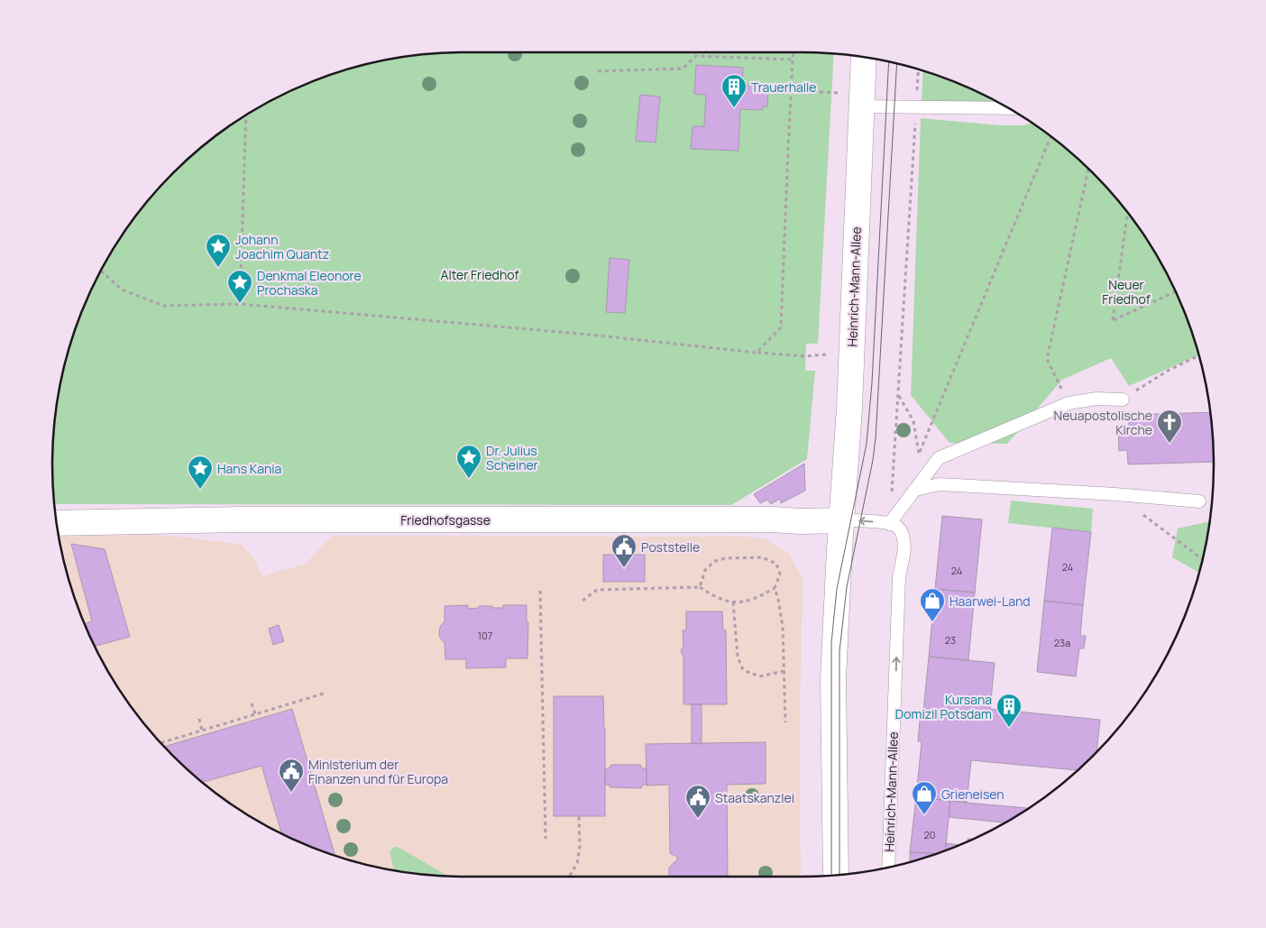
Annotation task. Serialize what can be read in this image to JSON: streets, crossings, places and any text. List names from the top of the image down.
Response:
{
  "streets": {
    "main road": ["Heinrich-Mann-Allee", "Friedhofsgasse"]
  },
  "crossings": [
    ["Heinrich-Mann-Allee", "Friedhofsgasse"]
  ],
  "parks": ["Alter Friedhof", "Neuer Friedhof"],
  "places": {
    "building": ["Trauerhalle", "Kursana Domizil Potsdam"],
    "place": [
      "Johann Joachim Quantz",
      "Denkmal Eleonore Prochaska",
      "Dr. Julius Scheiner",
      "Hans Kania"
    ],
    "church": ["Neuapostolische Kirche"],
    "public building": ["Poststelle", "Ministerium der Finanzen und für Europa", "Staatskanzlei"],
    "shop": ["Haarwei-Land", "Grieneisen"]
  },
  "house_numbers": [
    "24",
    "24",
    "107",
    "23",
    "23a",
    "20"
  ]
}
